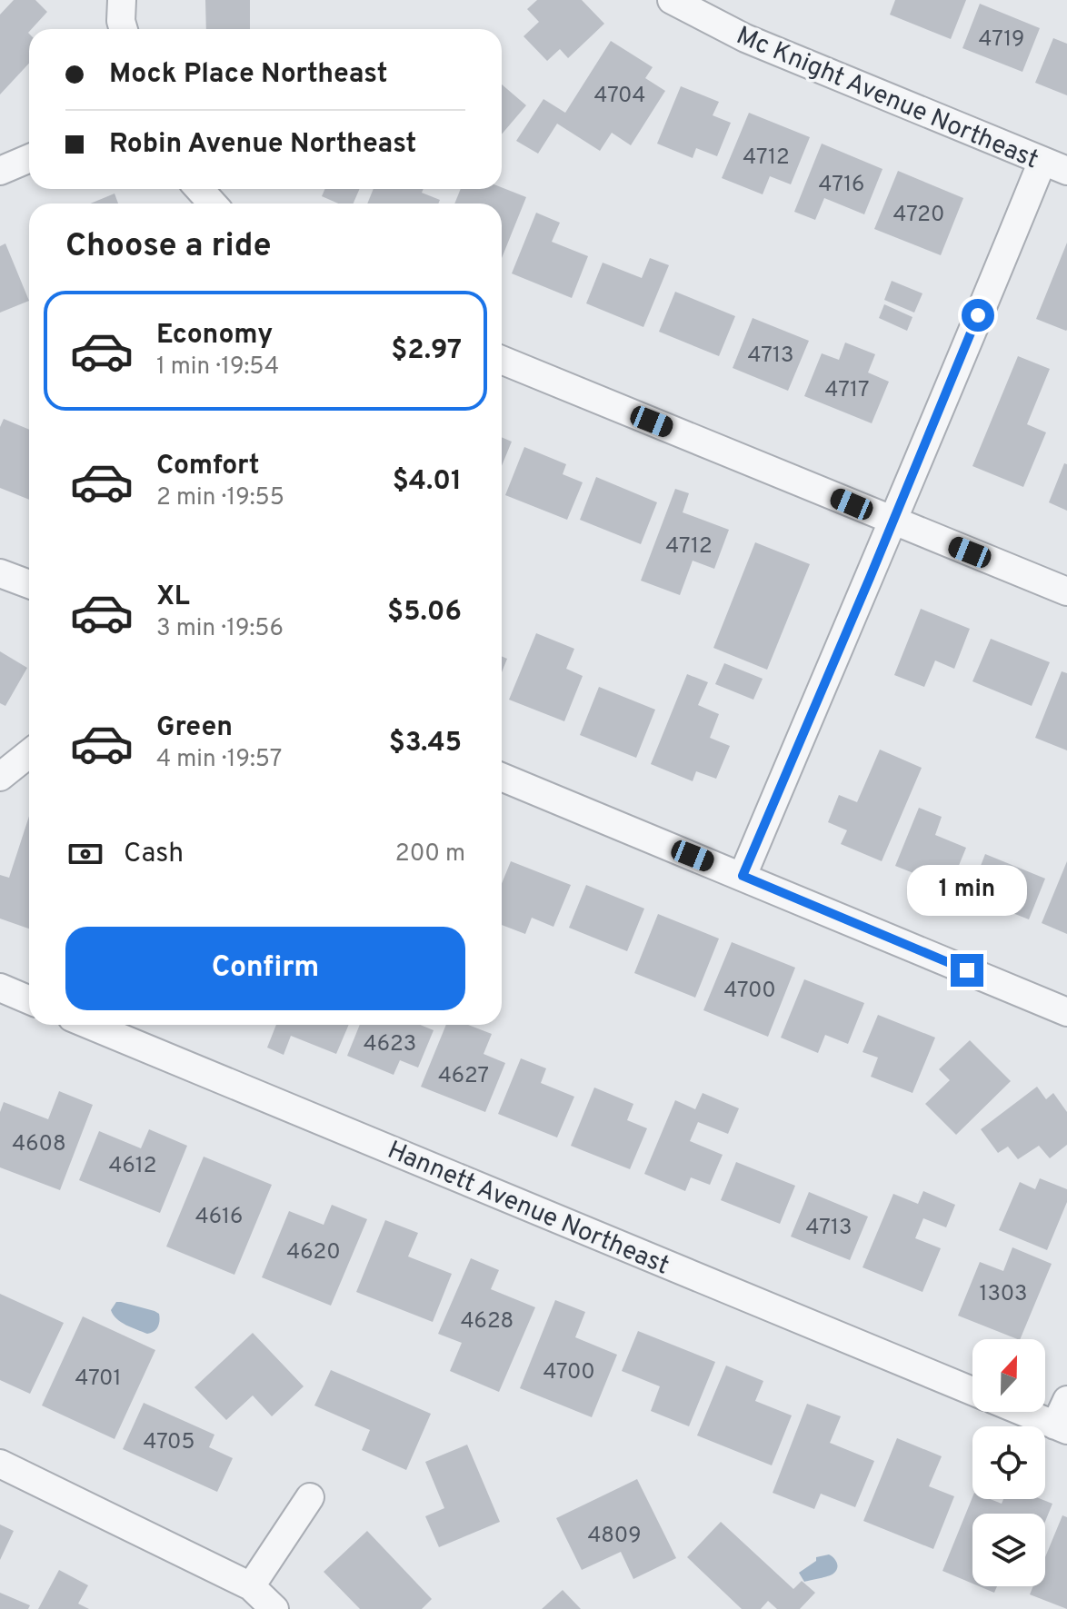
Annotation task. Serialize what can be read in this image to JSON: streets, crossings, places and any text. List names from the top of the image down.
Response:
{
  "streets": {
    "street": ["Mc Knight Avenue Northeast", "Hannett Avenue Northeast"]
  },
  "house_numbers": [
    "4719",
    "4704",
    "4712",
    "4716",
    "4720",
    "4713",
    "4717",
    "4712",
    "4700",
    "4623",
    "4627",
    "4608",
    "4612",
    "4616",
    "4713",
    "4620",
    "1303",
    "4628",
    "4700",
    "4701",
    "4705",
    "4809"
  ],
  "north": "top",
  "page": {
    "banner": ["Mock Place Northeast", "Robin Avenue Northeast"],
    "heading": "Choose a ride",
    "list": [
      {
        "name": "Economy",
        "note": "1 min · 19:54",
        "value": "$2.97"
      },
      {
        "name": "Comfort",
        "note": "2 min · 19:55",
        "value": "$4.01"
      },
      {
        "name": "XL",
        "note": "3 min · 19:56",
        "value": "$5.06"
      },
      {
        "name": "Green",
        "note": "4 min · 19:57",
        "value": "$3.45"
      }
    ],
    "pay": ["Cash", "200 m"],
    "bubble": "1 min",
    "buttons": "Confirm"
  }
}
